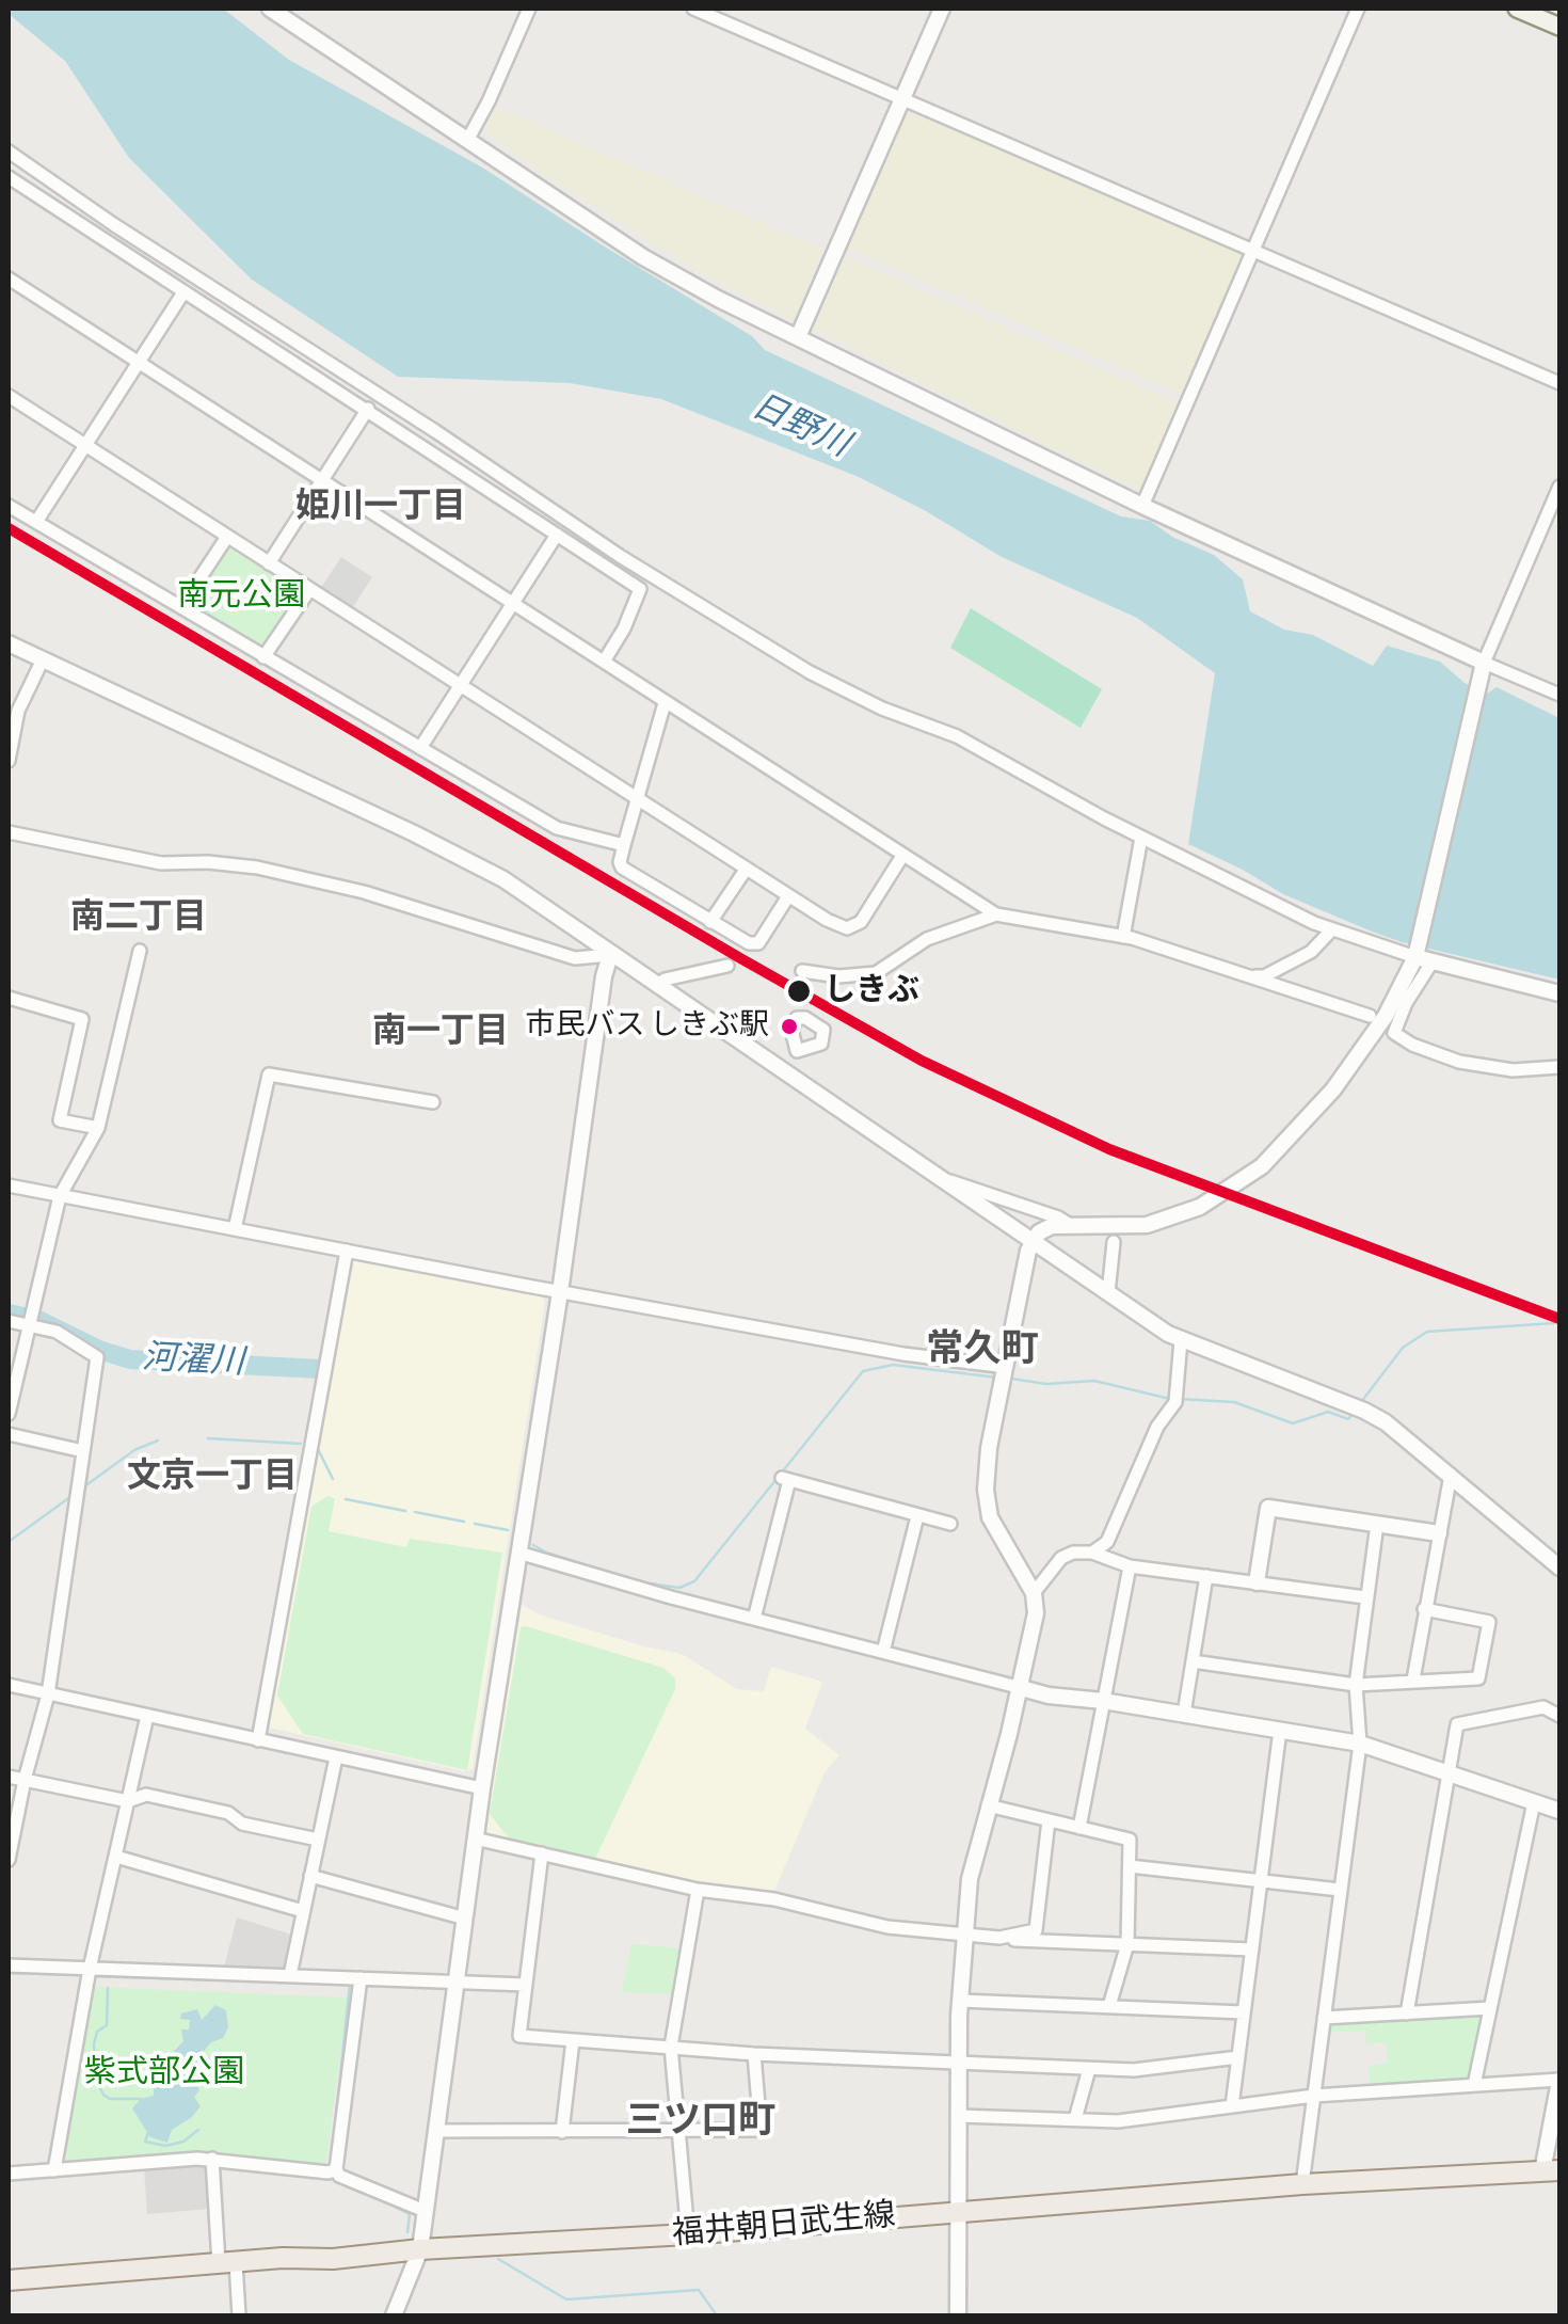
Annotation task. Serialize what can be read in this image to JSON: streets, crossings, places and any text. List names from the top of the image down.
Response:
{
  "streets": {
    "main road": ["福井朝日武生線"]
  },
  "districts": [
    "姫川一丁目",
    "南二丁目",
    "南一丁目",
    "常久町",
    "文京一丁目",
    "三ツ口町"
  ],
  "water": ["日野川", "河濯川"],
  "parks": ["南元公園", "紫式部公園"],
  "places": ["しきぶ", "市民バス しきぶ駅"]
}
